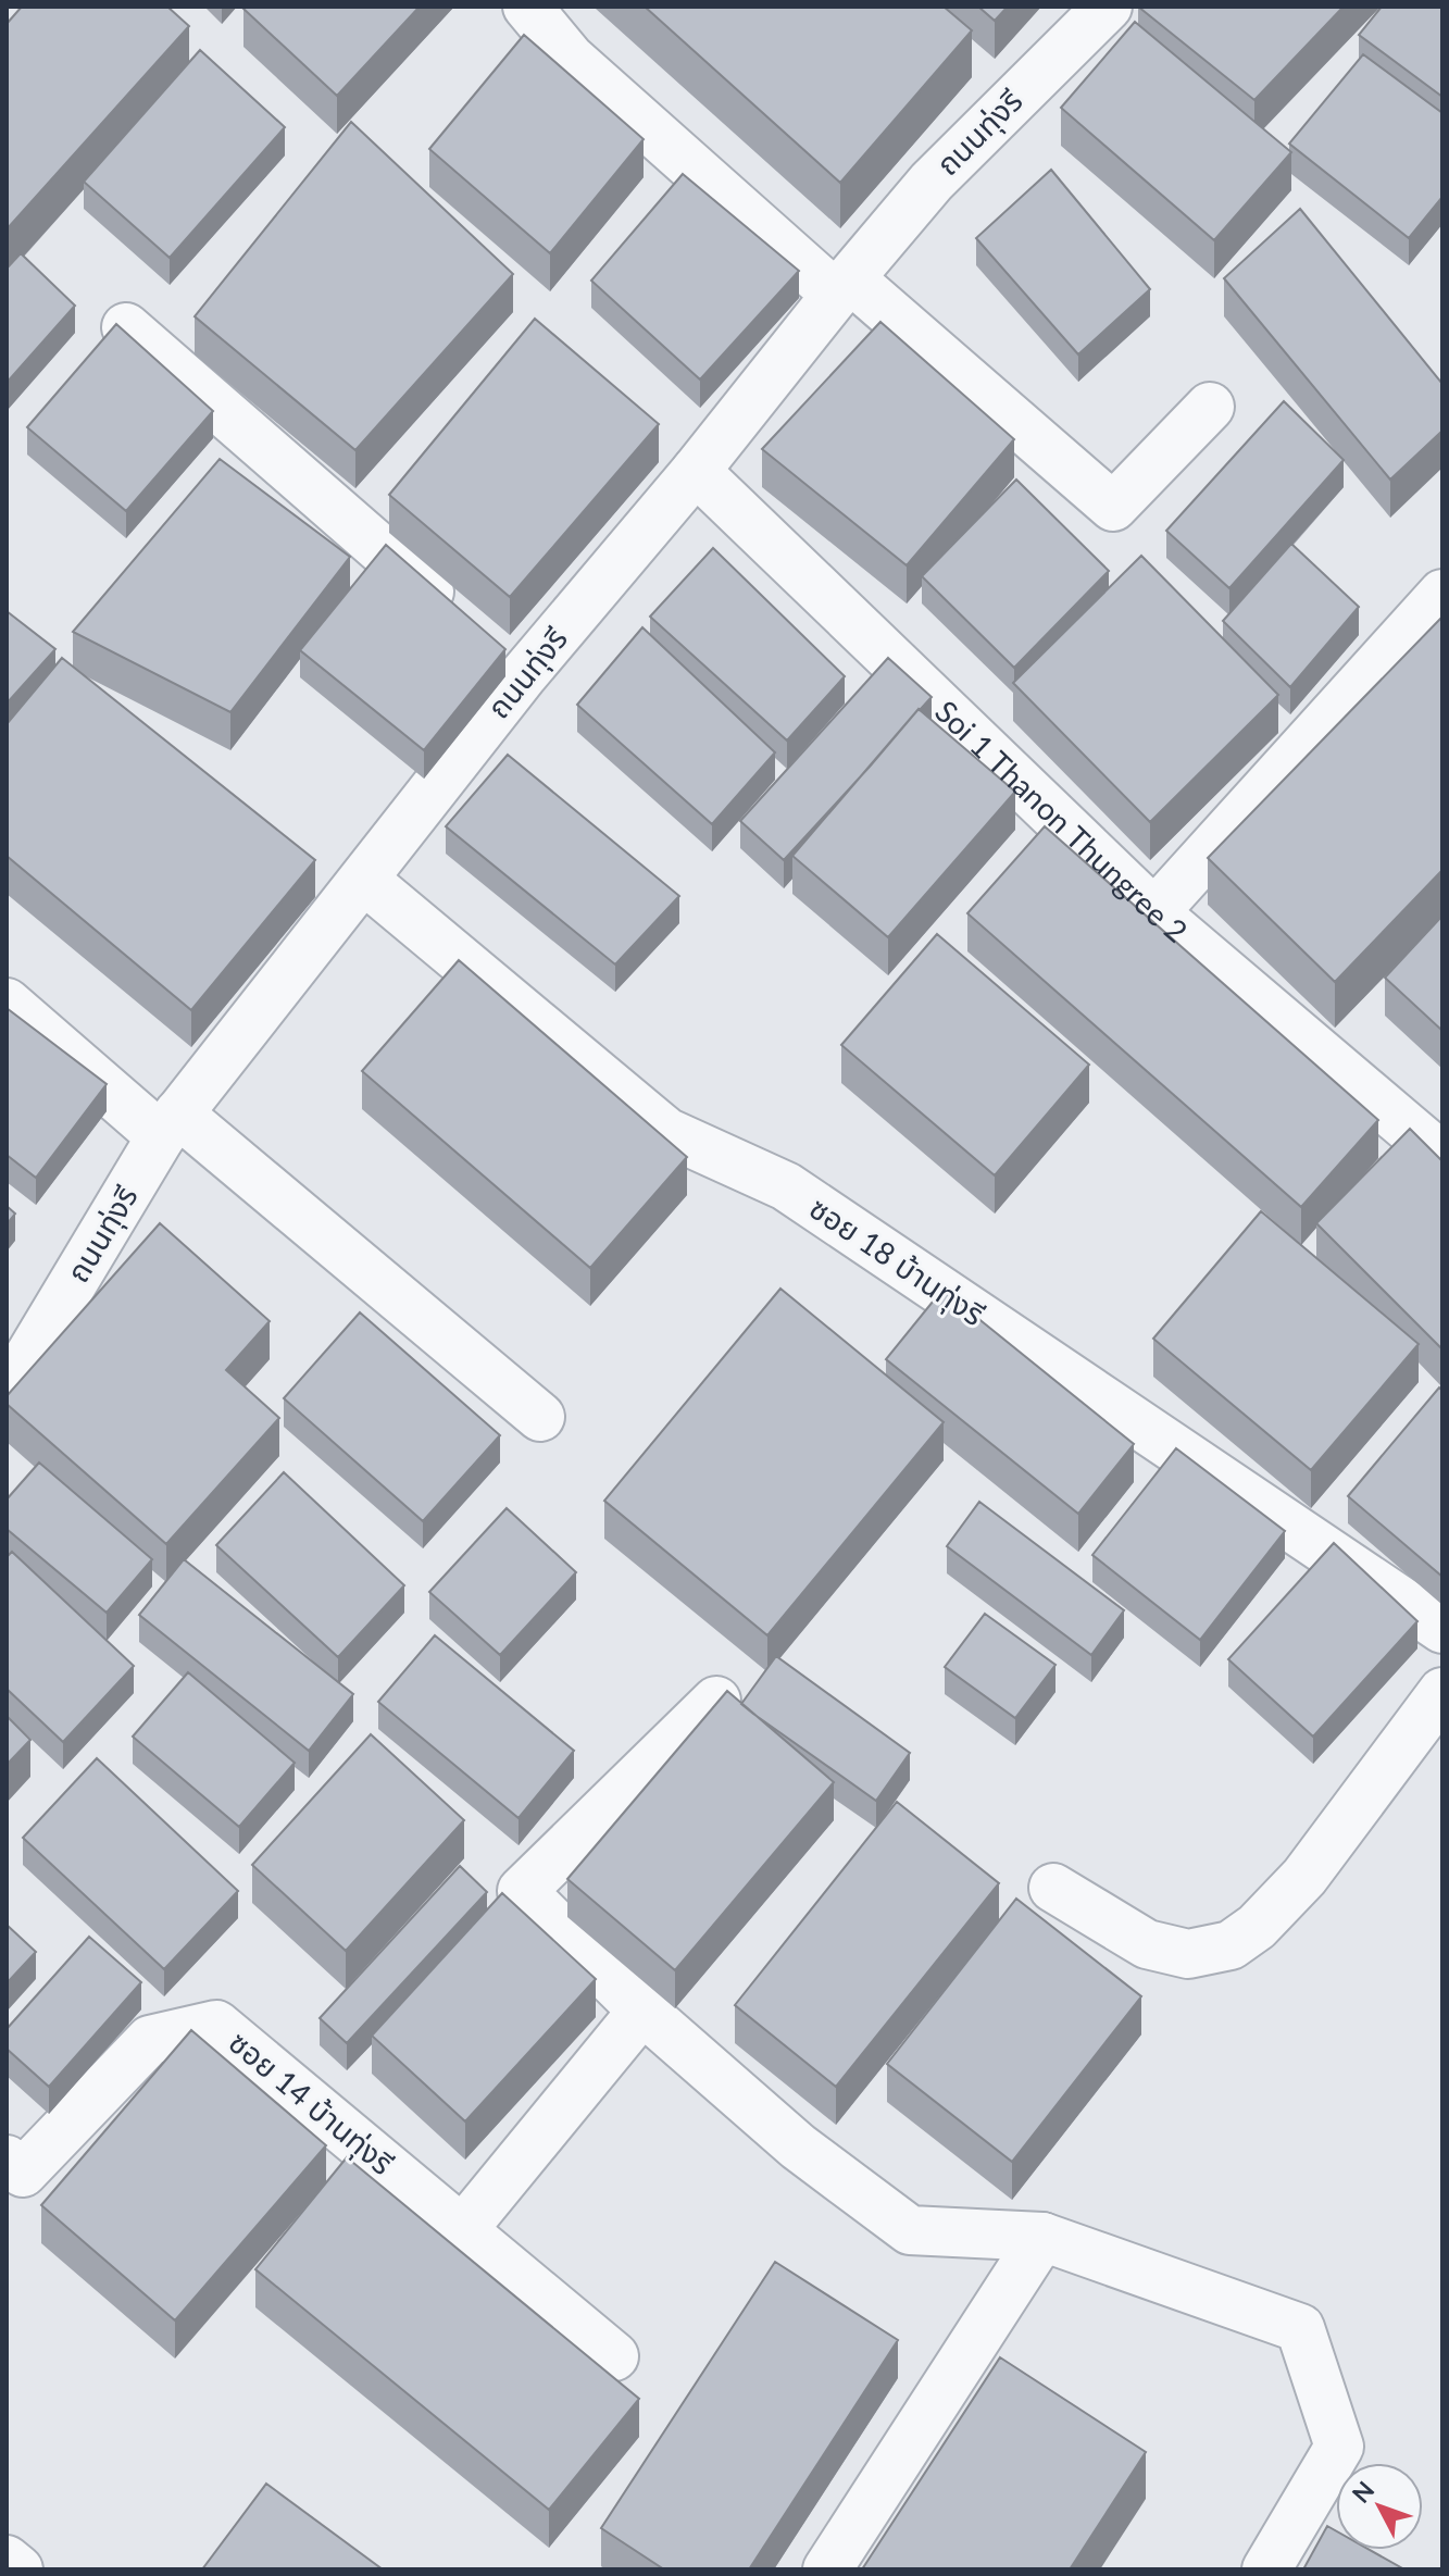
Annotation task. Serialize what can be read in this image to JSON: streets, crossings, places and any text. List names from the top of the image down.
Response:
{
  "streets": {
    "street": [
      "ถนนทุ่งรี",
      "Soi 1 Thanon Thungree 2",
      "ซอย 18 บ้านทุ่งรี",
      "ซอย 14 บ้านทุ่งรี"
    ]
  },
  "crossings": [
    ["ถนนทุ่งรี", "Soi 1 Thanon Thungree 2"],
    ["ถนนทุ่งรี", "ซอย 18 บ้านทุ่งรี"]
  ],
  "north": "top left"
}
